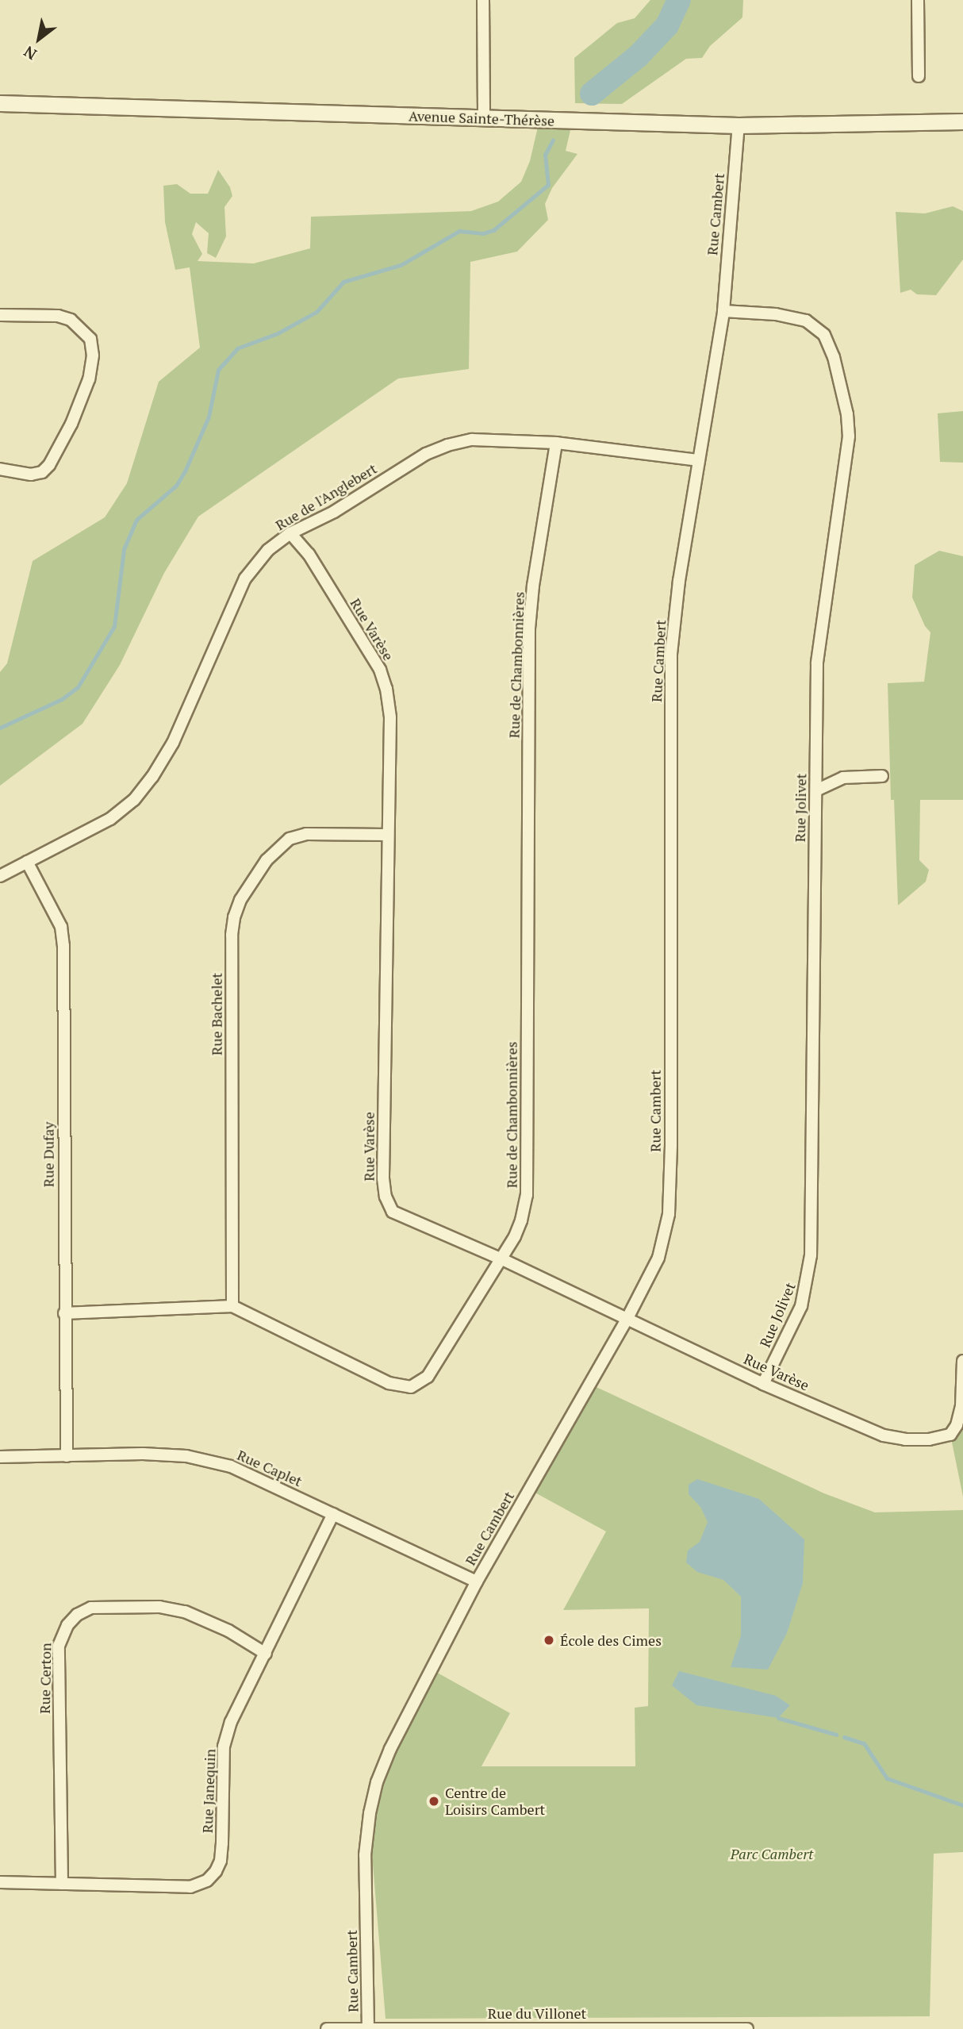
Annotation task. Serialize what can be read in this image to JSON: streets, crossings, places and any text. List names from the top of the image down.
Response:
{
  "streets": {
    "street": [
      "Avenue Sainte-Thérèse",
      "Rue Cambert",
      "Rue de l'Anglebert",
      "Rue Varèse",
      "Rue de Chambonnières",
      "Rue Jolivet",
      "Rue Bachelet",
      "Rue Dufay",
      "Rue Caplet",
      "Rue Certon",
      "Rue Janequin",
      "Rue du Villonet"
    ]
  },
  "crossings": [
    ["Avenue Sainte-Thérèse", "Rue Cambert"],
    ["Rue Cambert", "Rue de l'Anglebert"],
    ["Rue Cambert", "Rue Varèse"],
    ["Rue Cambert", "Rue Jolivet"],
    ["Rue Cambert", "Rue Caplet"],
    ["Rue Cambert", "Rue du Villonet"],
    ["Rue de l'Anglebert", "Rue Varèse"],
    ["Rue de l'Anglebert", "Rue de Chambonnières"],
    ["Rue de l'Anglebert", "Rue Dufay"],
    ["Rue Varèse", "Rue de Chambonnières"],
    ["Rue Varèse", "Rue Jolivet"],
    ["Rue Varèse", "Rue Bachelet"],
    ["Rue de Chambonnières", "Rue Bachelet"],
    ["Rue de Chambonnières", "Rue Dufay"],
    ["Rue Dufay", "Rue Caplet"],
    ["Rue Caplet", "Rue Janequin"],
    ["Rue Certon", "Rue Janequin"]
  ],
  "parks": ["Parc Cambert"],
  "places": ["École des Cimes", "Centre de Loisirs Cambert"],
  "north": "bottom left"
}
